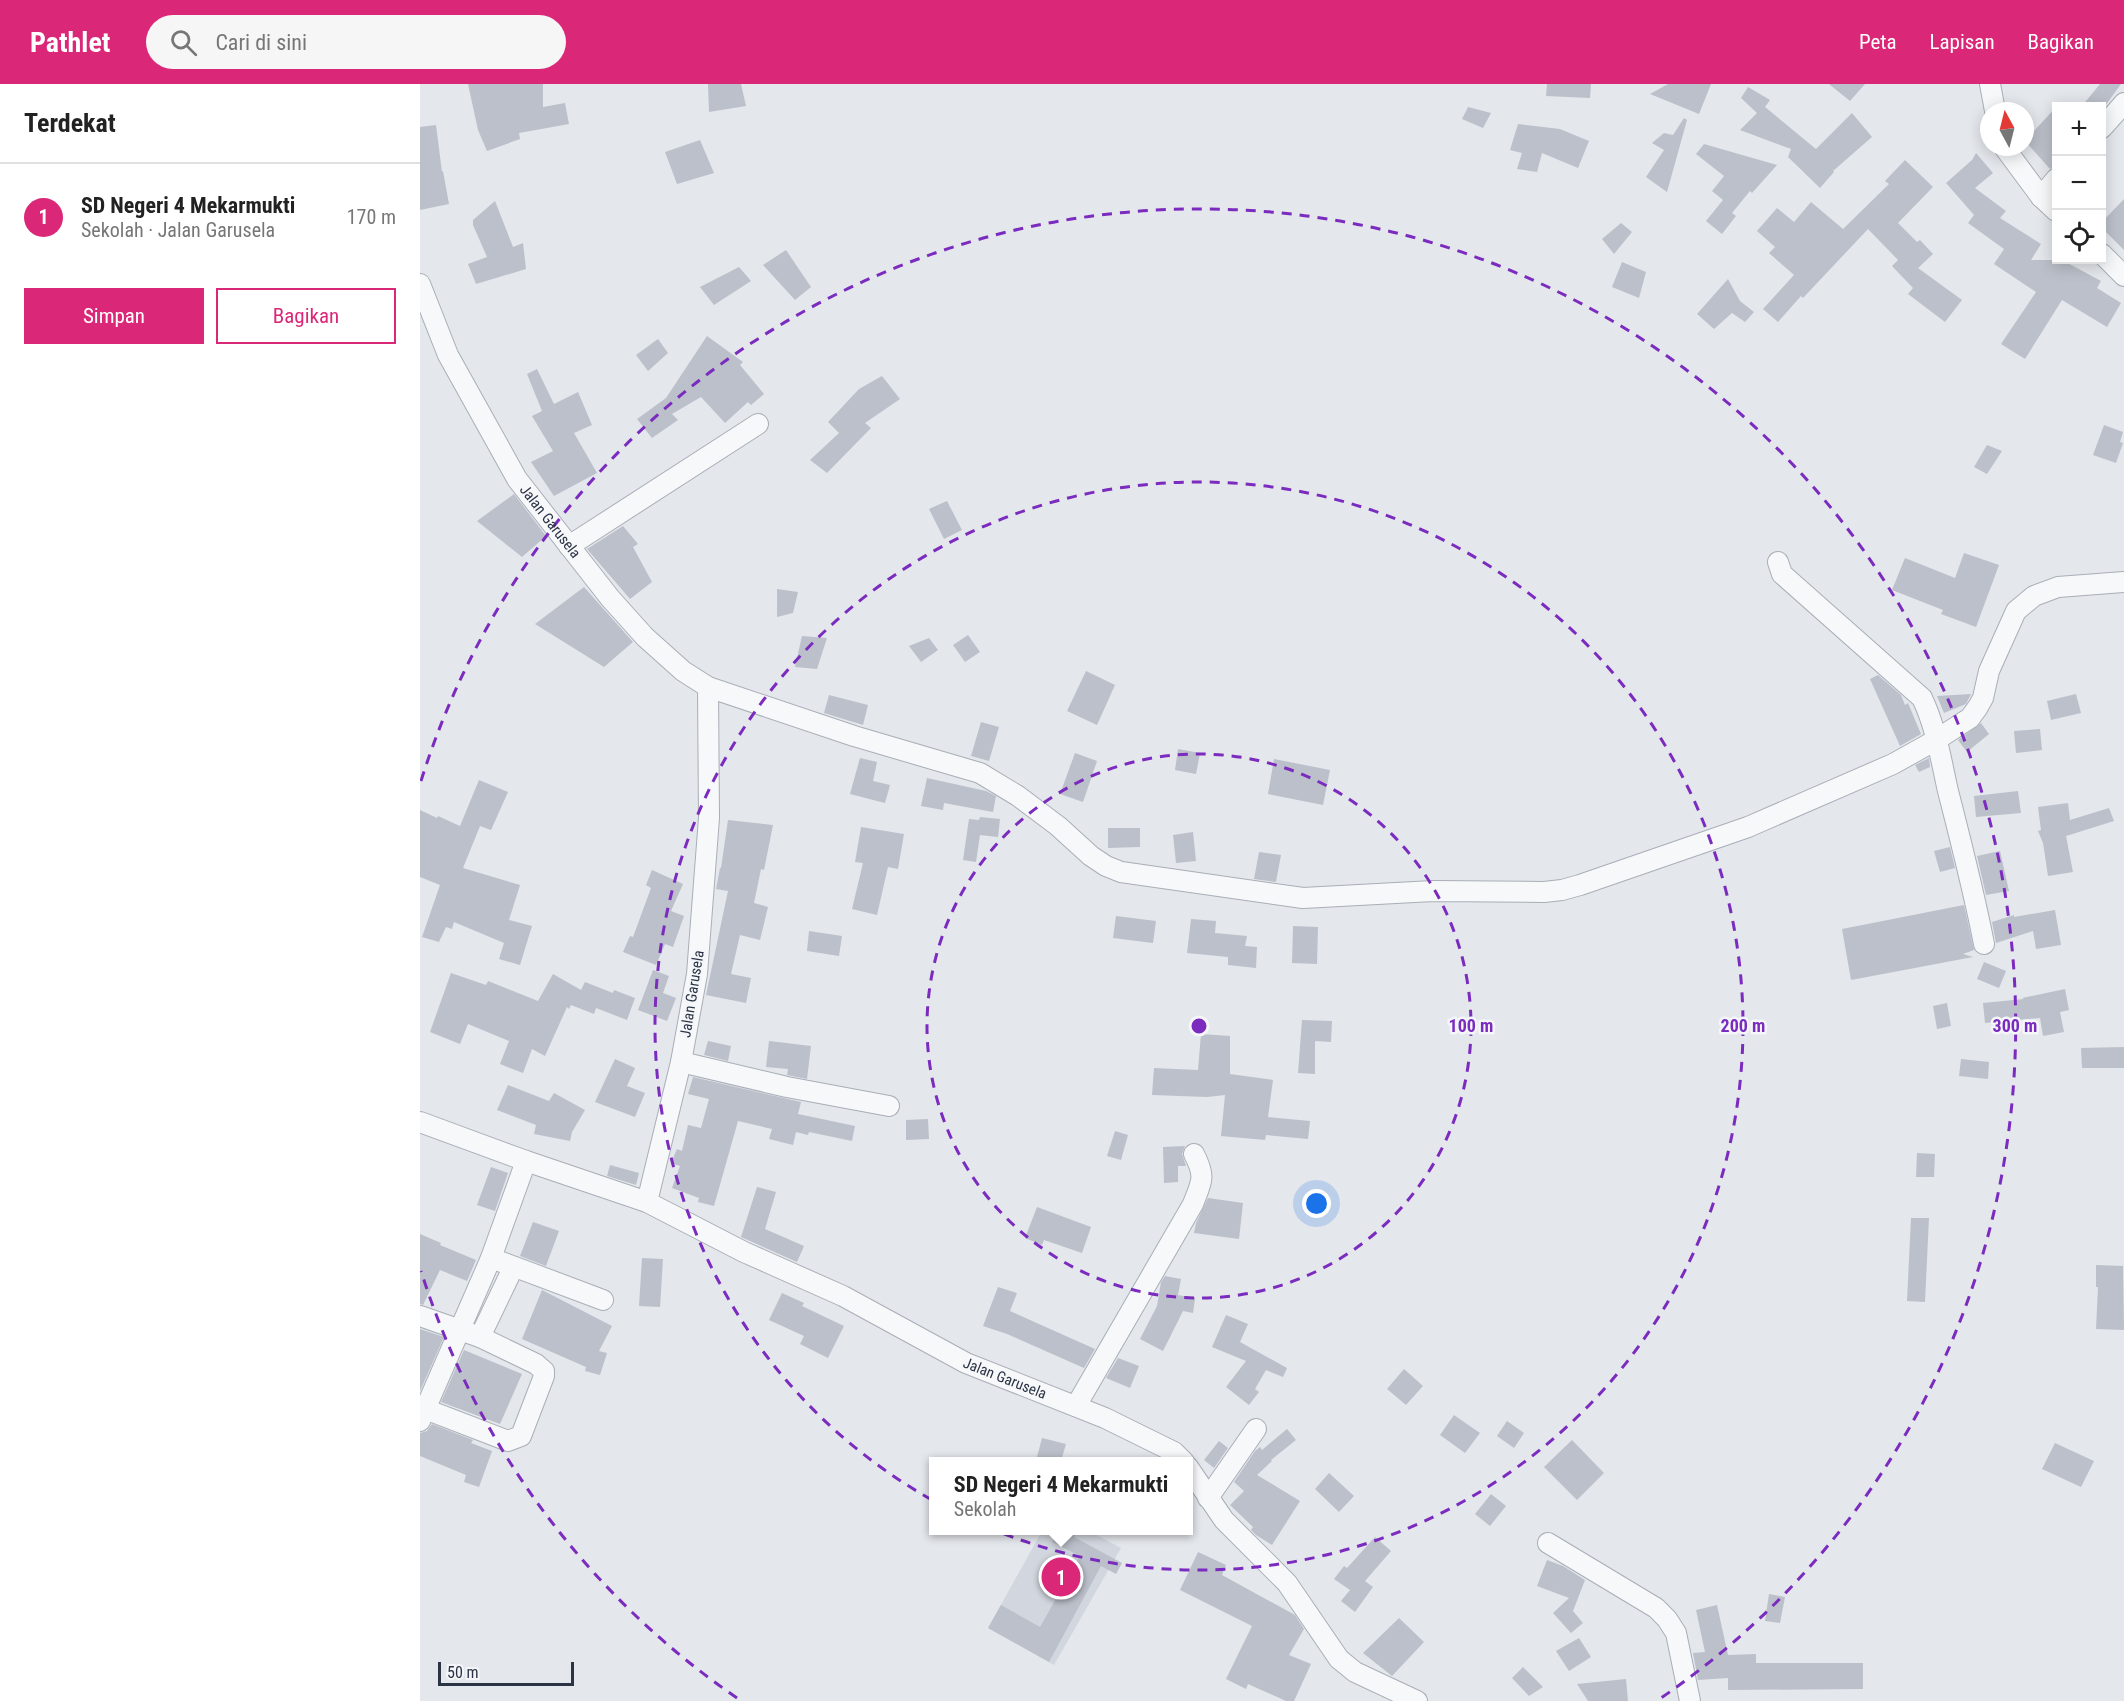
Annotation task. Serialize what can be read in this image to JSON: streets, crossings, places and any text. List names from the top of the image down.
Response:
{
  "streets": {
    "street": ["Jalan Garusela"]
  },
  "scale_bar": "50 m",
  "north": "top",
  "page": {
    "header": "Pathlet",
    "search": "Cari di sini",
    "nav": ["Peta", "Lapisan", "Bagikan"],
    "heading": "Terdekat",
    "map_buttons": ["+", "−"],
    "list": [
      {
        "mark": "1",
        "name": "SD Negeri 4 Mekarmukti",
        "note": "Sekolah · Jalan Garusela",
        "value": "170 m"
      }
    ],
    "buttons": ["Simpan", "Bagikan"],
    "popup": ["SD Negeri 4 Mekarmukti", "Sekolah"],
    "pins": "1",
    "scale": "50 m"
  },
  "rings": ["100 m", "200 m", "300 m"]
}
